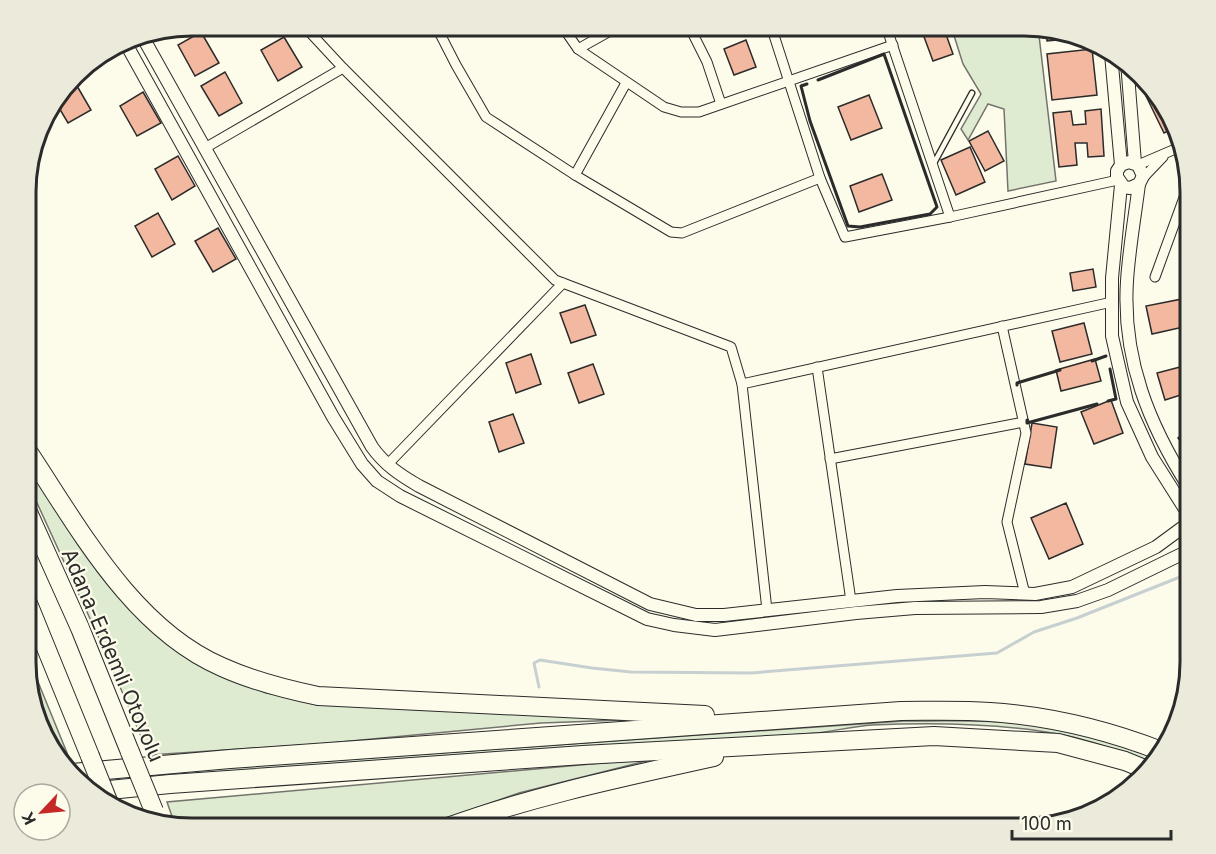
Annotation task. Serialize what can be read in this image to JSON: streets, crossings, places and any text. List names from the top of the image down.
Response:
{
  "streets": {
    "highway": ["Adana-Erdemli Otoyolu"]
  },
  "scale_bar": "100 m",
  "north": "bottom left"
}
